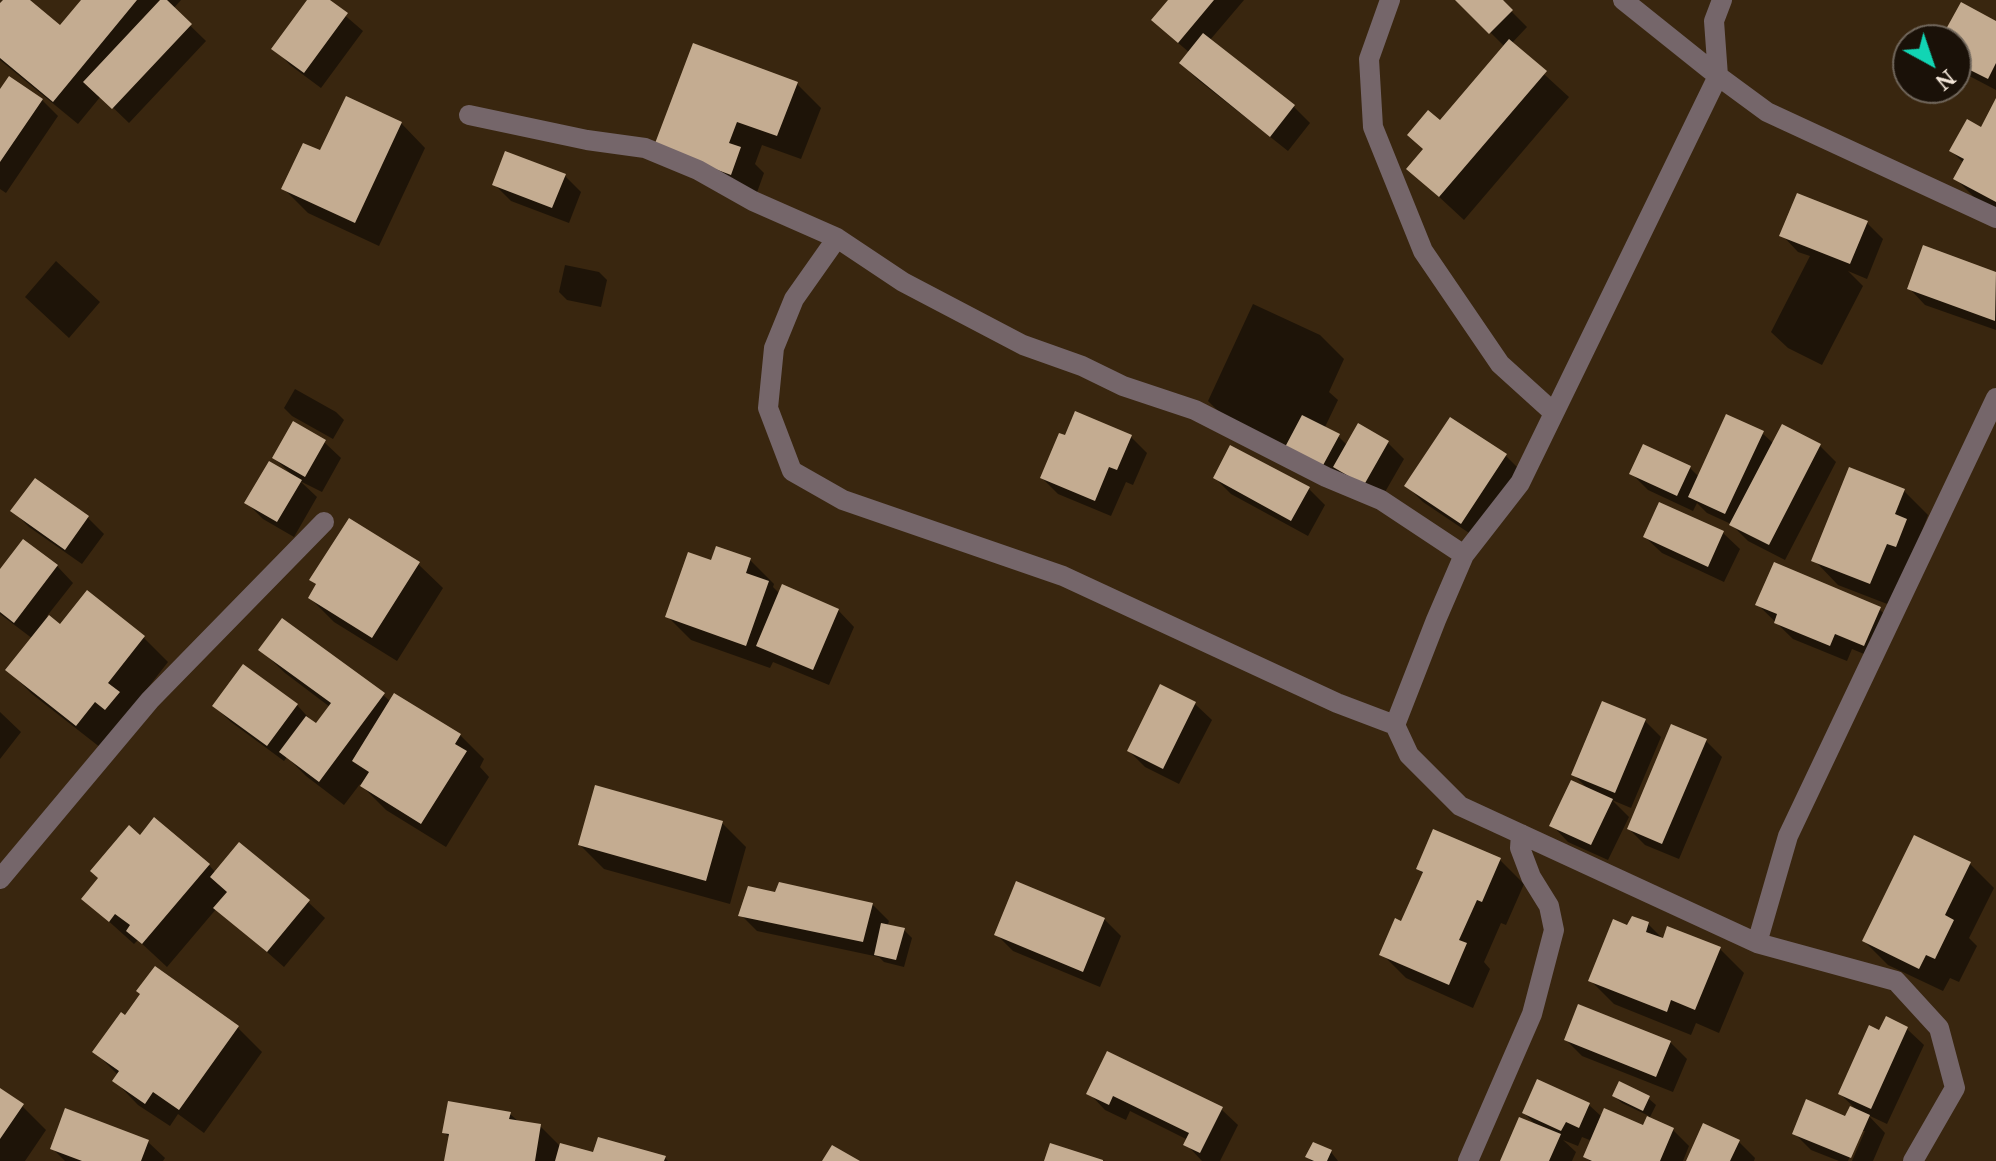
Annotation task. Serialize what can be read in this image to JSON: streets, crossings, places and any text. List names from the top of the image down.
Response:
{
  "north": "bottom right"
}
